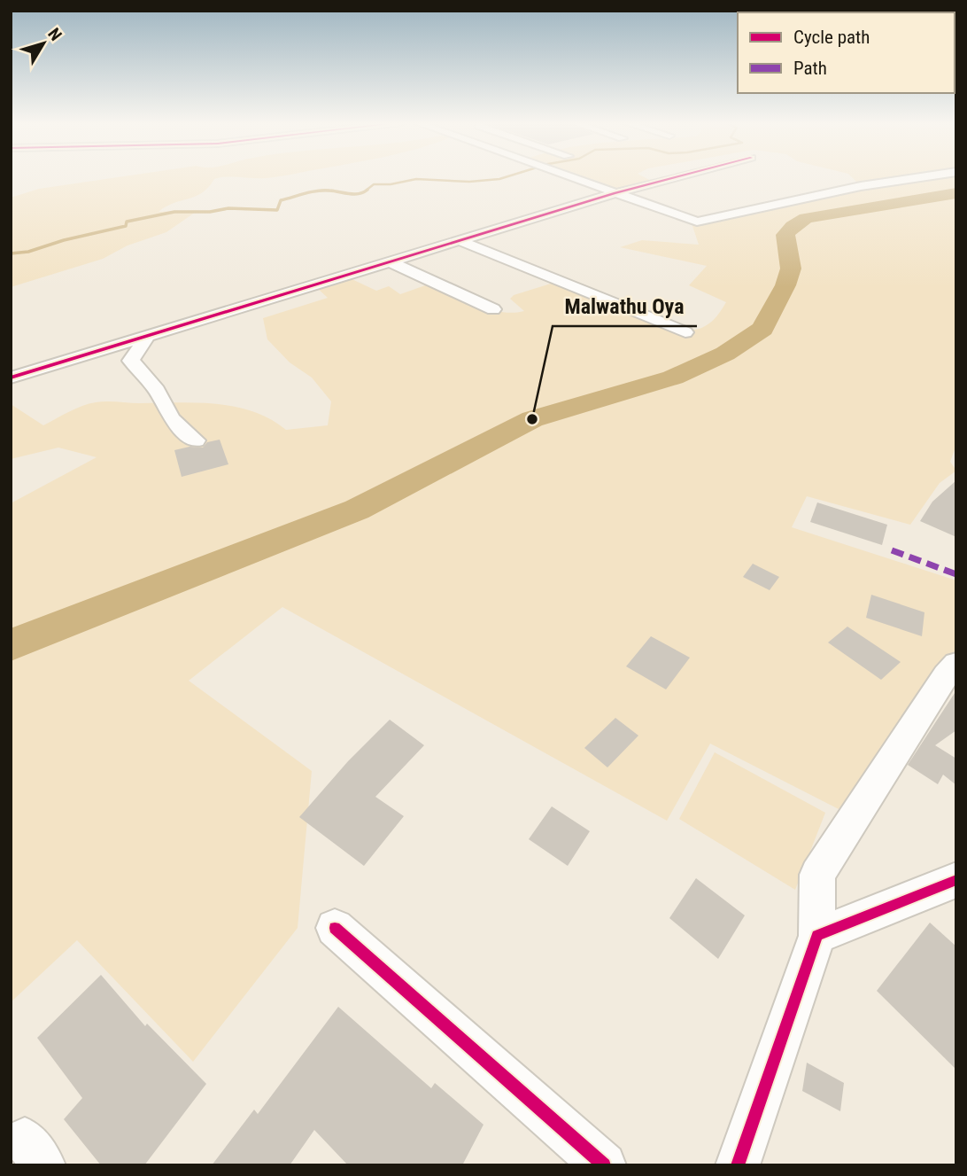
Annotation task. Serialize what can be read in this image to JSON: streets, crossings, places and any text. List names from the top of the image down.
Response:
{
  "places": ["Malwathu Oya"],
  "legend": ["Cycle path", "Path"],
  "north": "top right"
}
